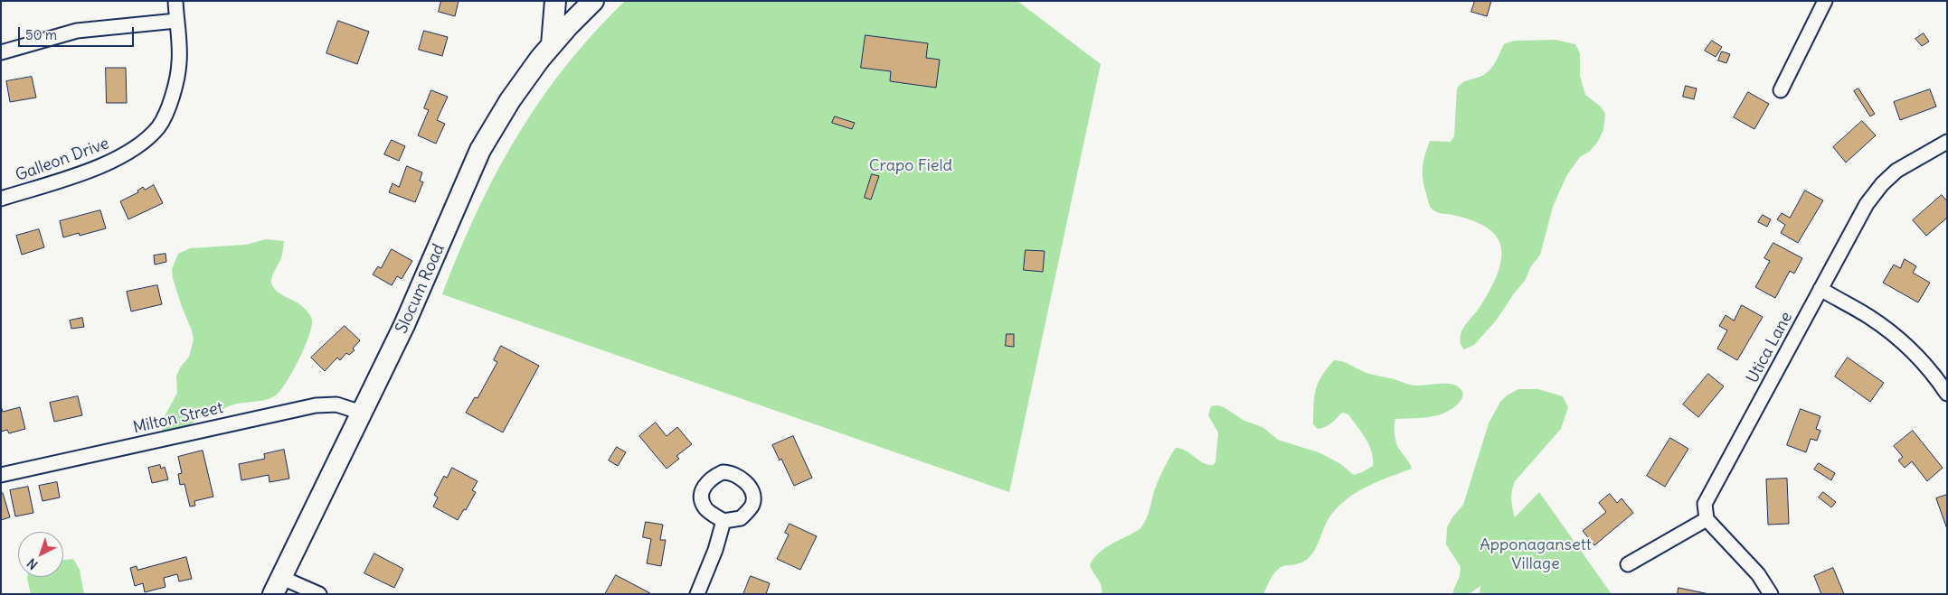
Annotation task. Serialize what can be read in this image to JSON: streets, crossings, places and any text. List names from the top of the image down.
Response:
{
  "streets": {
    "main road": ["Slocum Road"],
    "street": ["Galleon Drive", "Utica Lane", "Milton Street"]
  },
  "crossings": [
    ["Slocum Road", "Milton Street"]
  ],
  "parks": ["Crapo Field", "Apponagansett Village"],
  "scale_bar": "50 m",
  "north": "bottom left"
}
